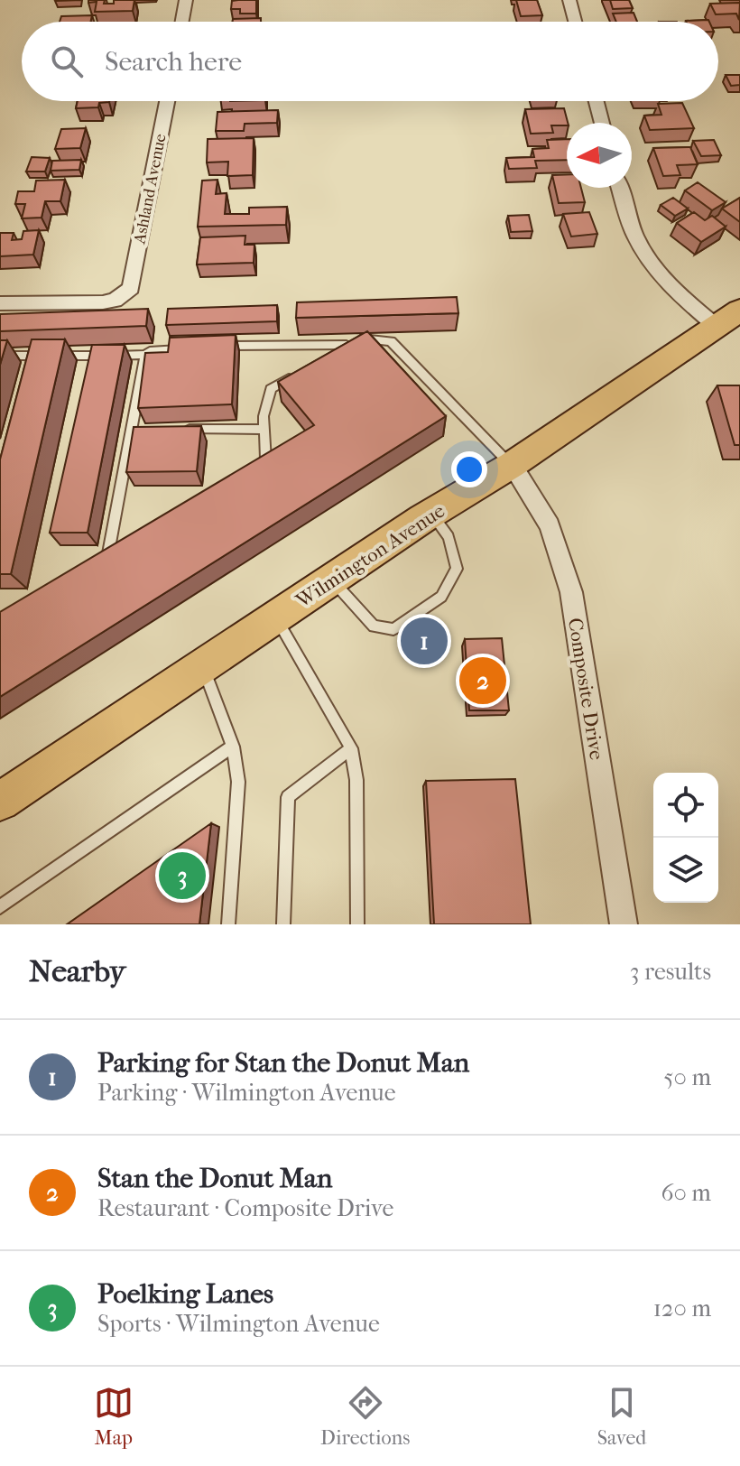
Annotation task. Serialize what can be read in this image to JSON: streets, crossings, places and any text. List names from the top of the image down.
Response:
{
  "streets": {
    "main road": ["Wilmington Avenue"],
    "street": ["Ashland Avenue", "Composite Drive"]
  },
  "crossings": [
    ["Wilmington Avenue", "Composite Drive"]
  ],
  "north": "left",
  "page": {
    "search": "Search here",
    "pins": ["1", "2", "3"],
    "heading": ["Nearby", "3 results"],
    "list": [
      {
        "mark": "1",
        "name": "Parking for Stan the Donut Man",
        "note": "Parking · Wilmington Avenue",
        "value": "50 m"
      },
      {
        "mark": "2",
        "name": "Stan the Donut Man",
        "note": "Restaurant · Composite Drive",
        "value": "60 m"
      },
      {
        "mark": "3",
        "name": "Poelking Lanes",
        "note": "Sports · Wilmington Avenue",
        "value": "120 m"
      }
    ],
    "nav": ["Map", "Directions", "Saved"]
  }
}
